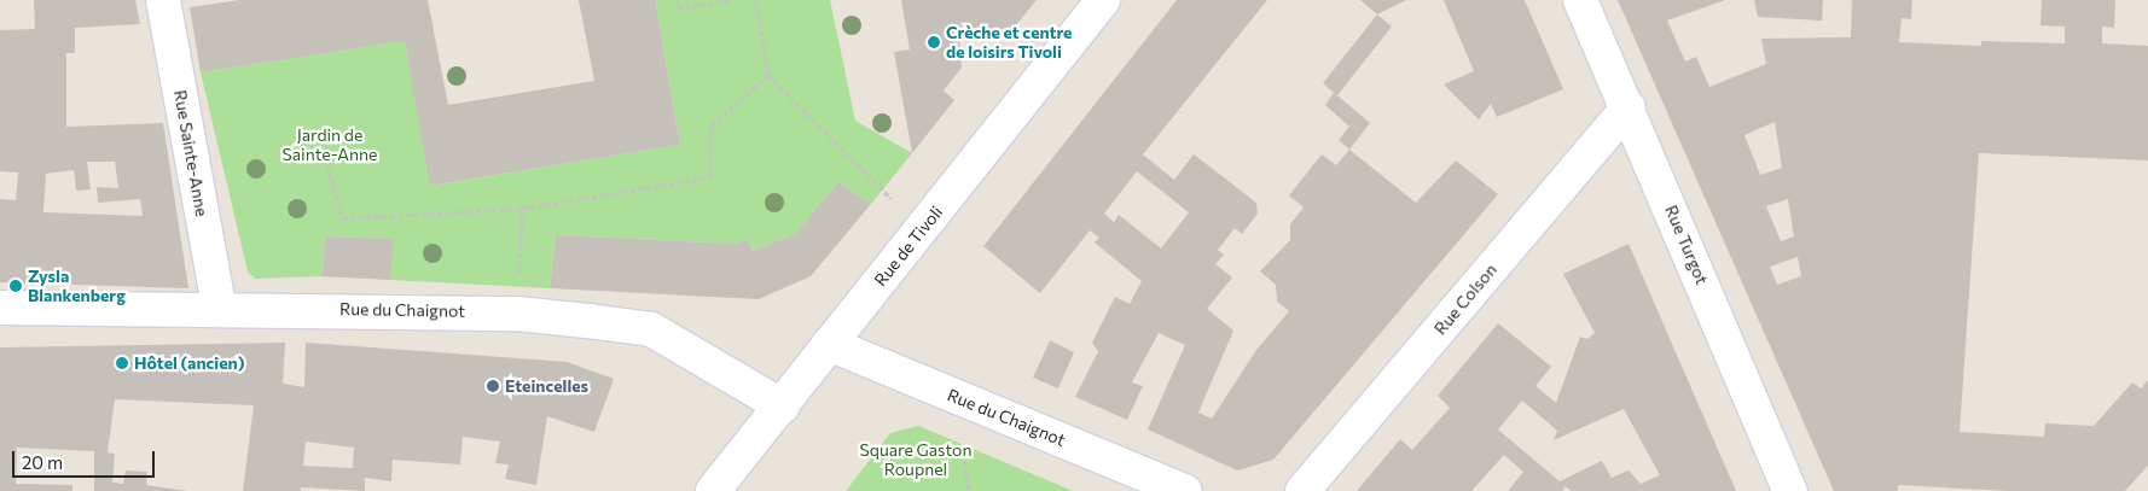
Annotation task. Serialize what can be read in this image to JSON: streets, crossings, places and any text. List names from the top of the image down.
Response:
{
  "streets": {
    "street": [
      "Rue Sainte-Anne",
      "Rue Turgot",
      "Rue de Tivoli",
      "Rue Colson",
      "Rue du Chaignot"
    ]
  },
  "crossings": [
    ["Rue Sainte-Anne", "Rue du Chaignot"],
    ["Rue Turgot", "Rue Colson"],
    ["Rue de Tivoli", "Rue du Chaignot"]
  ],
  "parks": ["Jardin de Sainte-Anne", "Square Gaston Roupnel"],
  "places": [
    "Crèche et centre de loisirs Tivoli",
    "Zysla Blankenberg",
    "Hôtel (ancien)",
    "Eteincelles"
  ],
  "scale_bar": "20 m"
}
